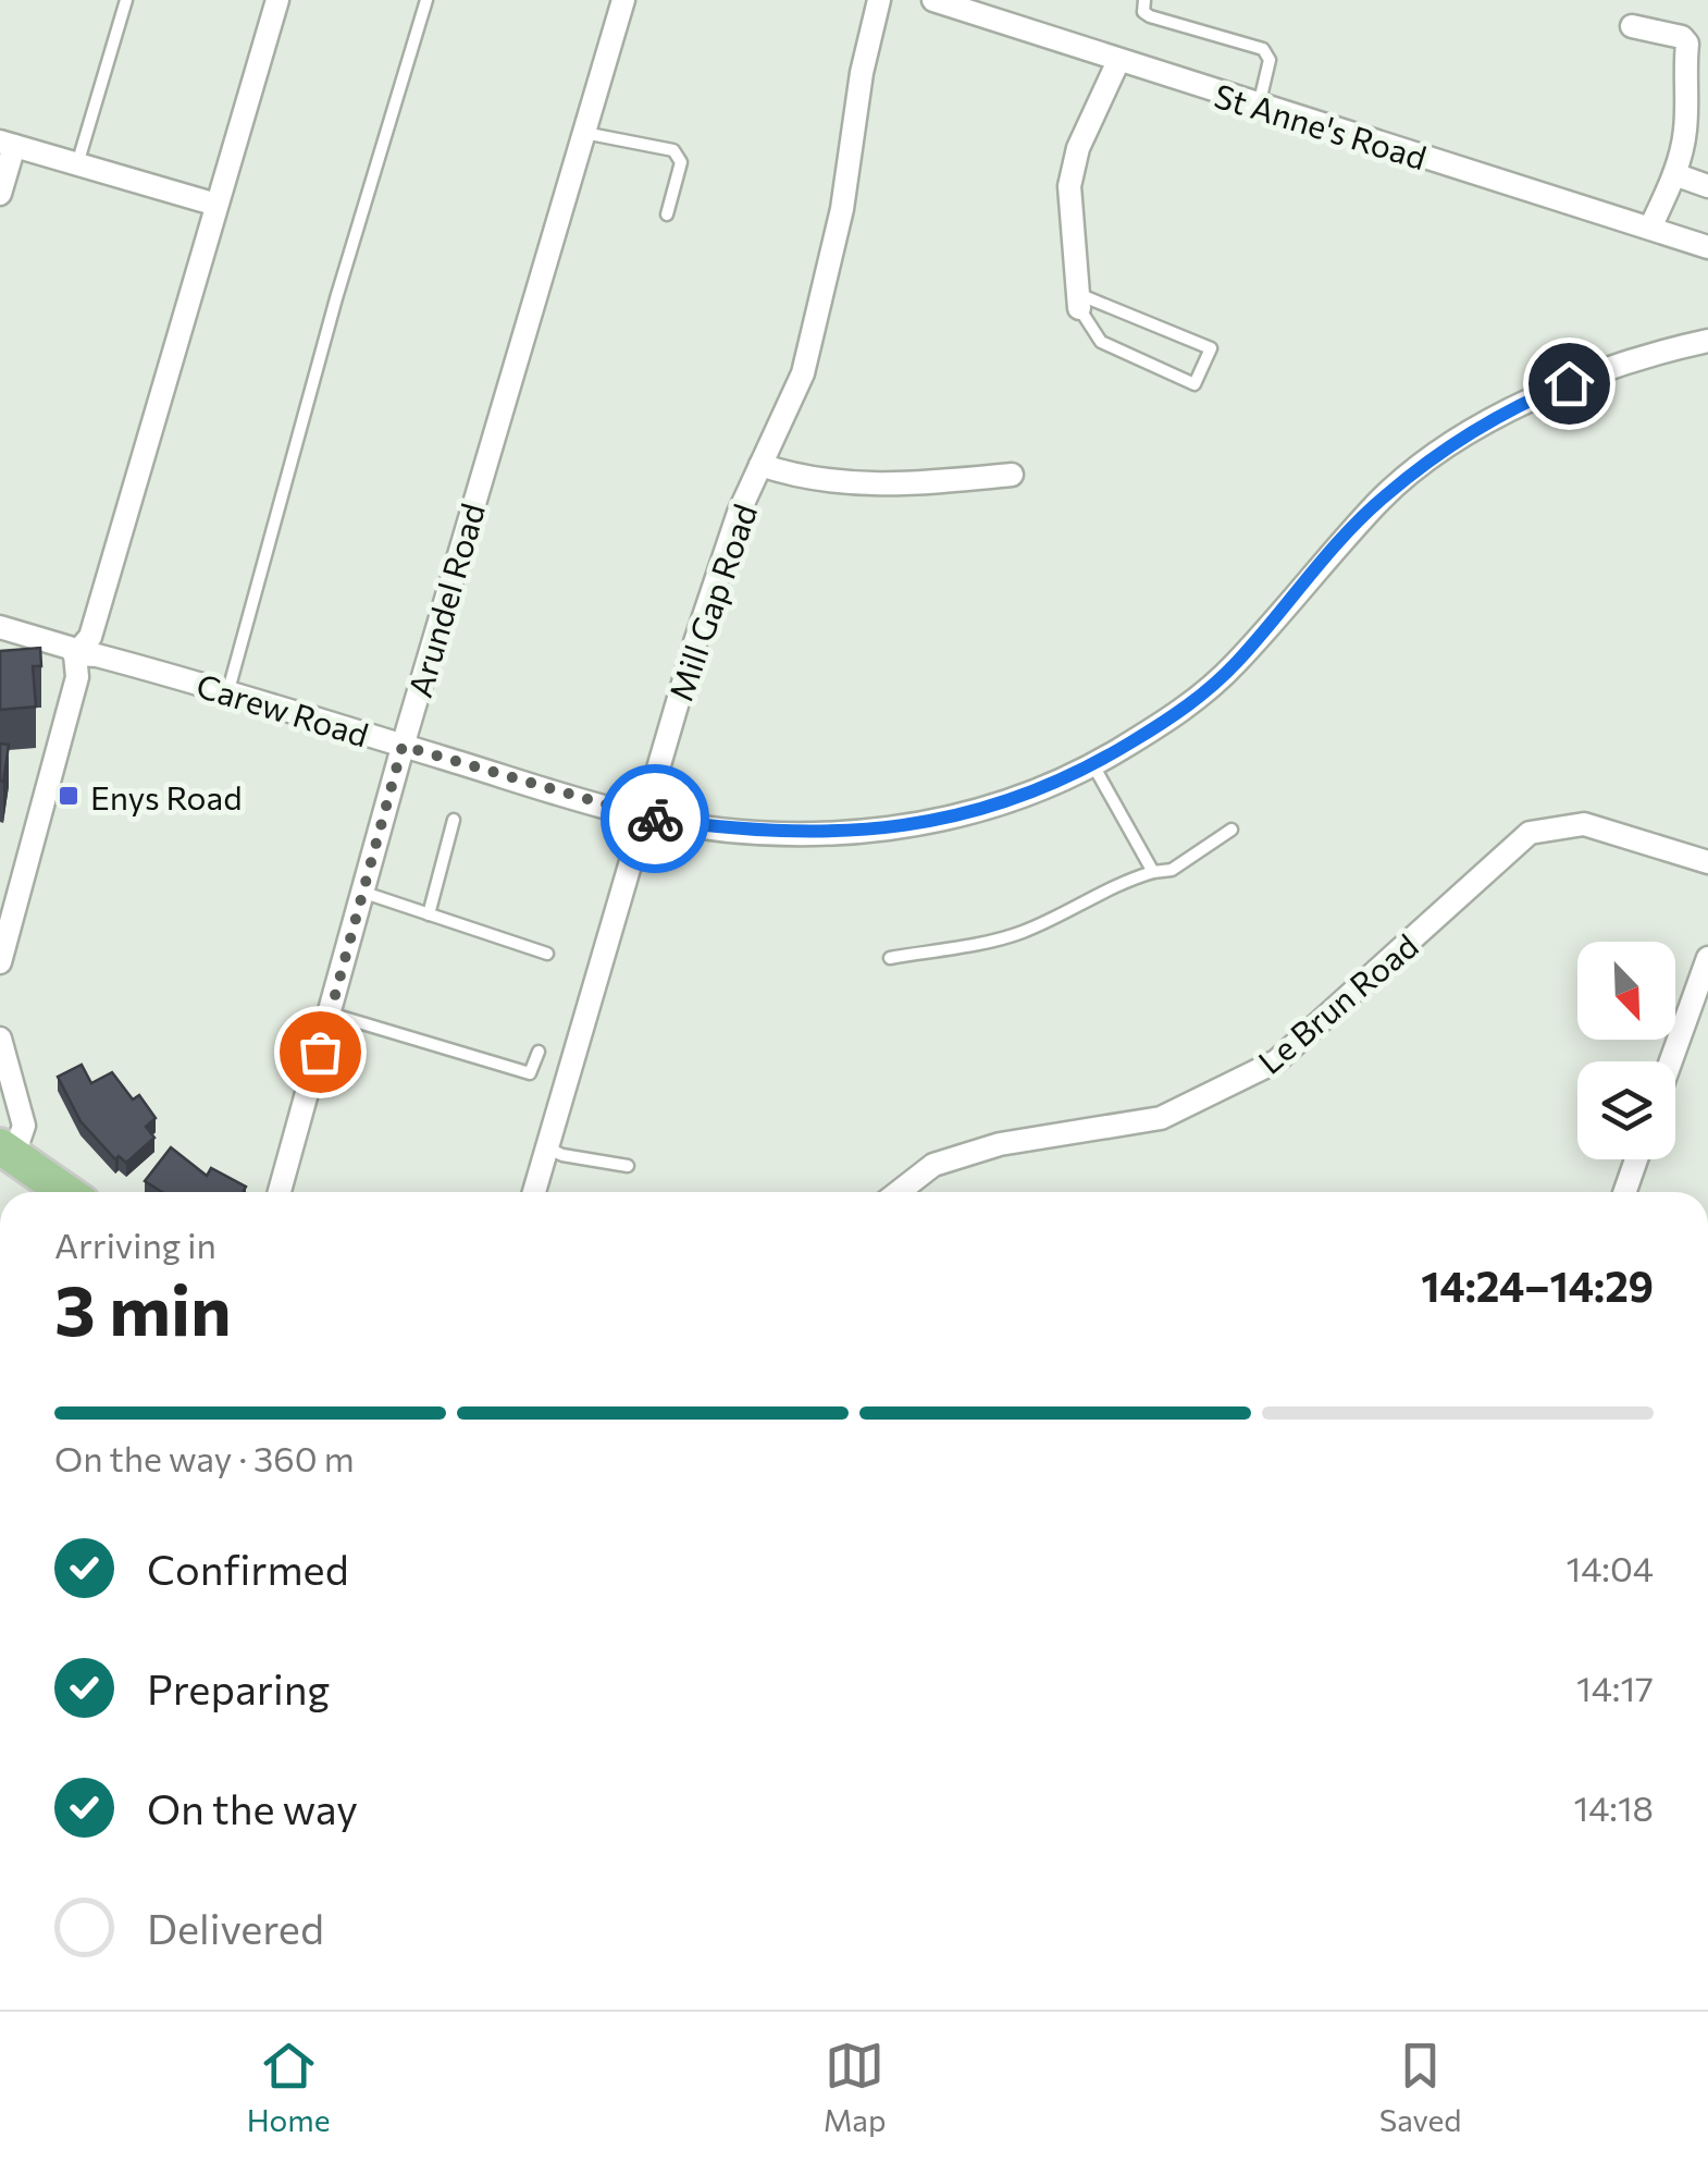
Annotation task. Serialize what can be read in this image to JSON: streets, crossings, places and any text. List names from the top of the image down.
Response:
{
  "streets": {
    "street": [
      "St Anne's Road",
      "Arundel Road",
      "Mill Gap Road",
      "Carew Road",
      "Le Brun Road"
    ]
  },
  "crossings": [
    ["Arundel Road", "Carew Road"],
    ["Mill Gap Road", "Carew Road"]
  ],
  "places": {
    "transit": ["Enys Road"]
  },
  "north": "bottom right",
  "page": {
    "heading": ["3 min", "Arriving in", "14:24–14:29"],
    "bar": "On the way · 360 m",
    "list": [
      ["Confirmed", "14:04"],
      ["Preparing", "14:17"],
      ["On the way", "14:18"],
      "Delivered"
    ],
    "tabs": ["Home", "Map", "Saved"]
  }
}
